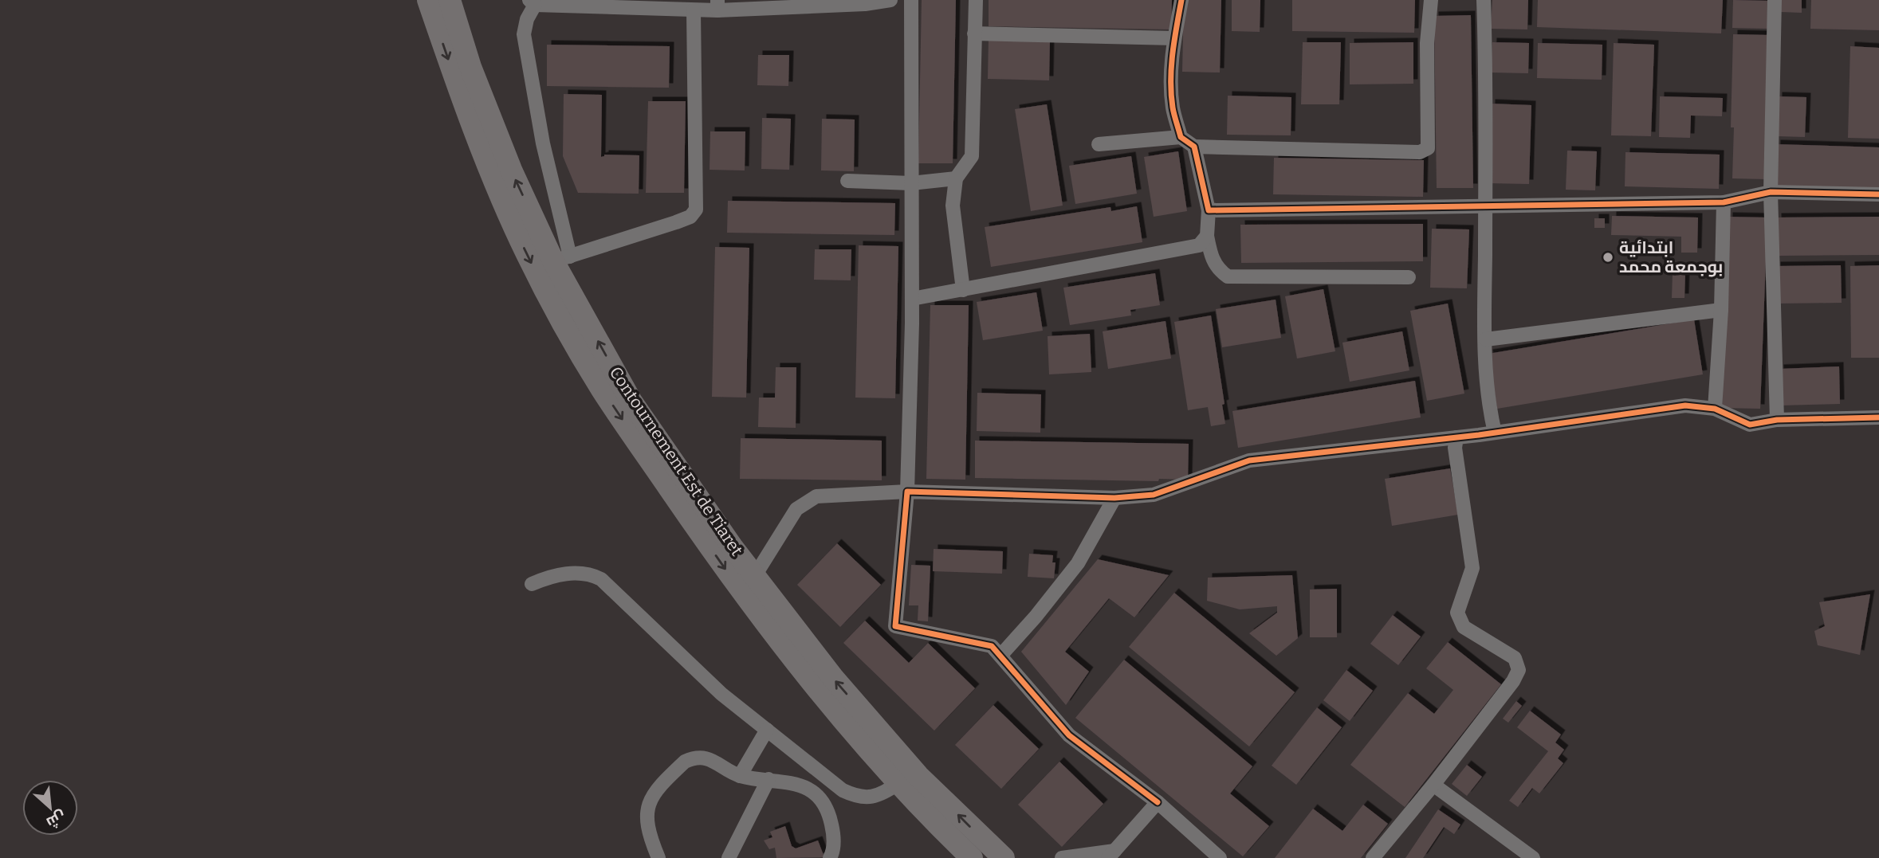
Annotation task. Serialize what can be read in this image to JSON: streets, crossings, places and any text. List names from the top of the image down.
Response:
{
  "streets": {
    "highway": ["Contournement Est de Tiaret"]
  },
  "places": ["ابتدائية بوجمعة محمد"],
  "north": "bottom right"
}
